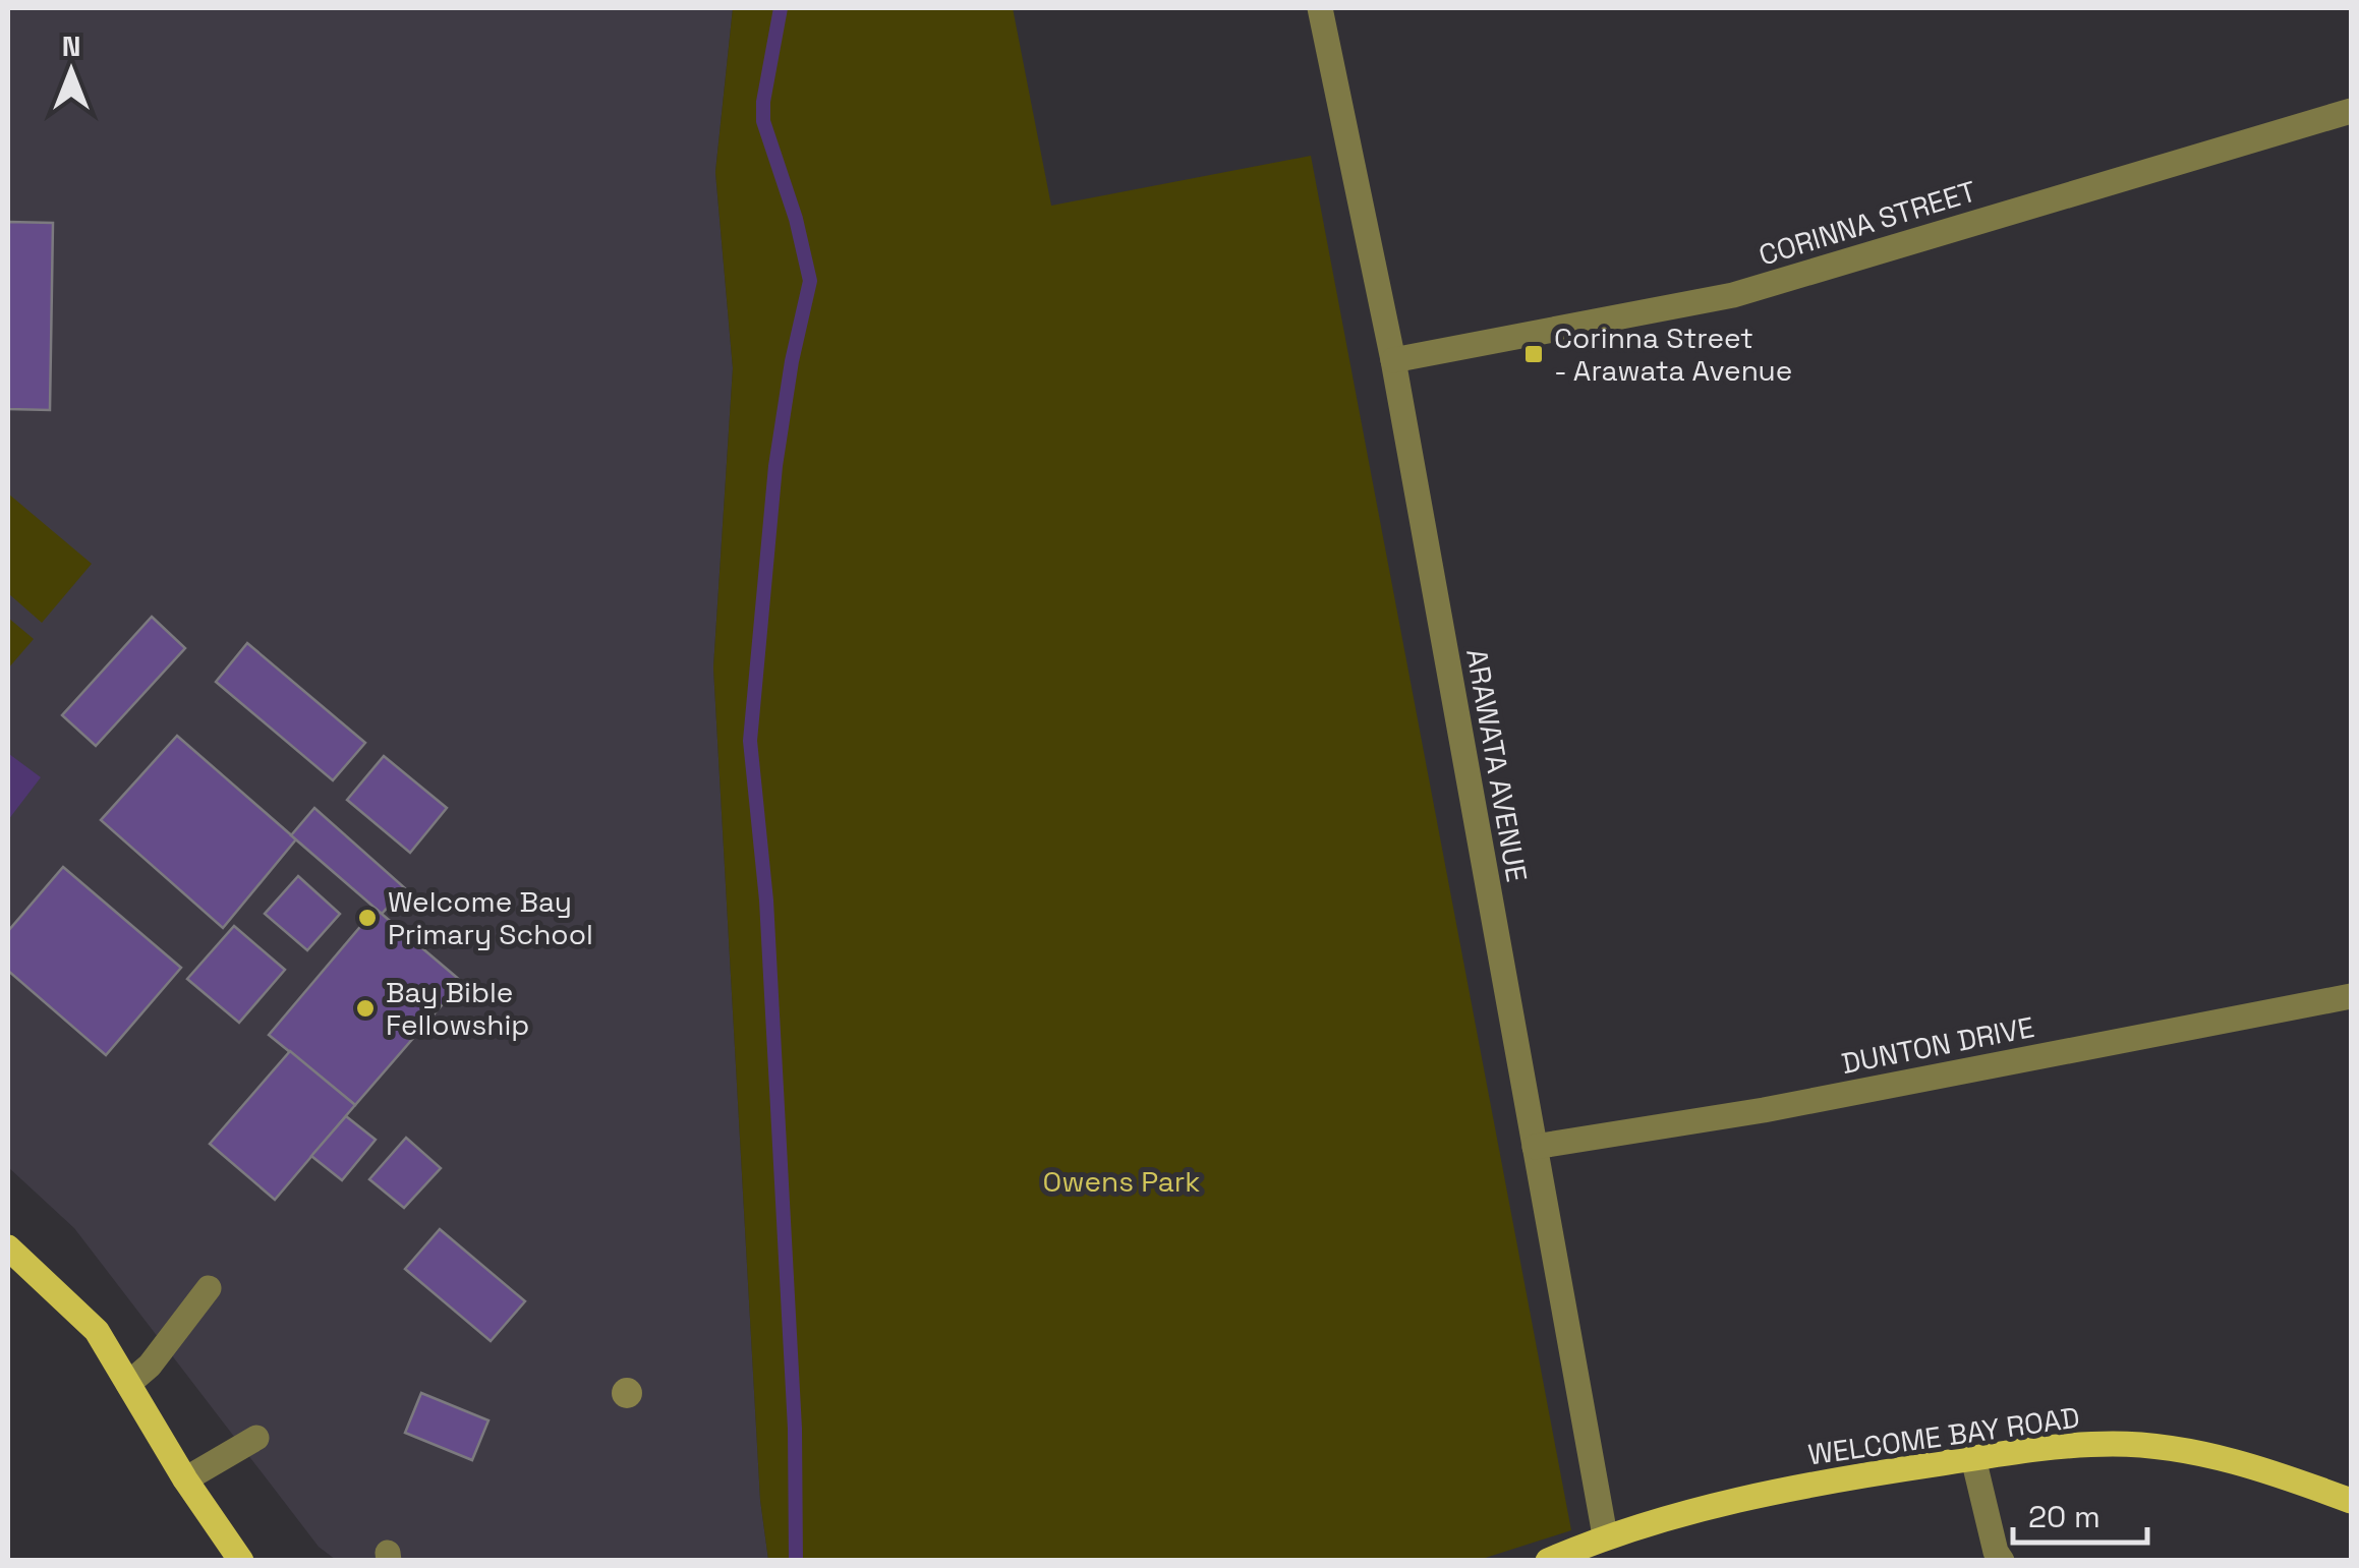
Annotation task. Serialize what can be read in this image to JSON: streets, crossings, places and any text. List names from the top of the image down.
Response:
{
  "streets": {
    "main road": ["WELCOME BAY ROAD"],
    "street": ["CORINNA STREET", "ARAWATA AVENUE", "DUNTON DRIVE"]
  },
  "crossings": [
    ["CORINNA STREET", "ARAWATA AVENUE"],
    ["ARAWATA AVENUE", "DUNTON DRIVE"],
    ["ARAWATA AVENUE", "WELCOME BAY ROAD"]
  ],
  "parks": ["Owens Park"],
  "places": {
    "transit": ["Corinna Street - Arawata Avenue"],
    "other": ["Welcome Bay Primary School", "Bay Bible Fellowship"]
  },
  "scale_bar": "20 m",
  "north": "top"
}
